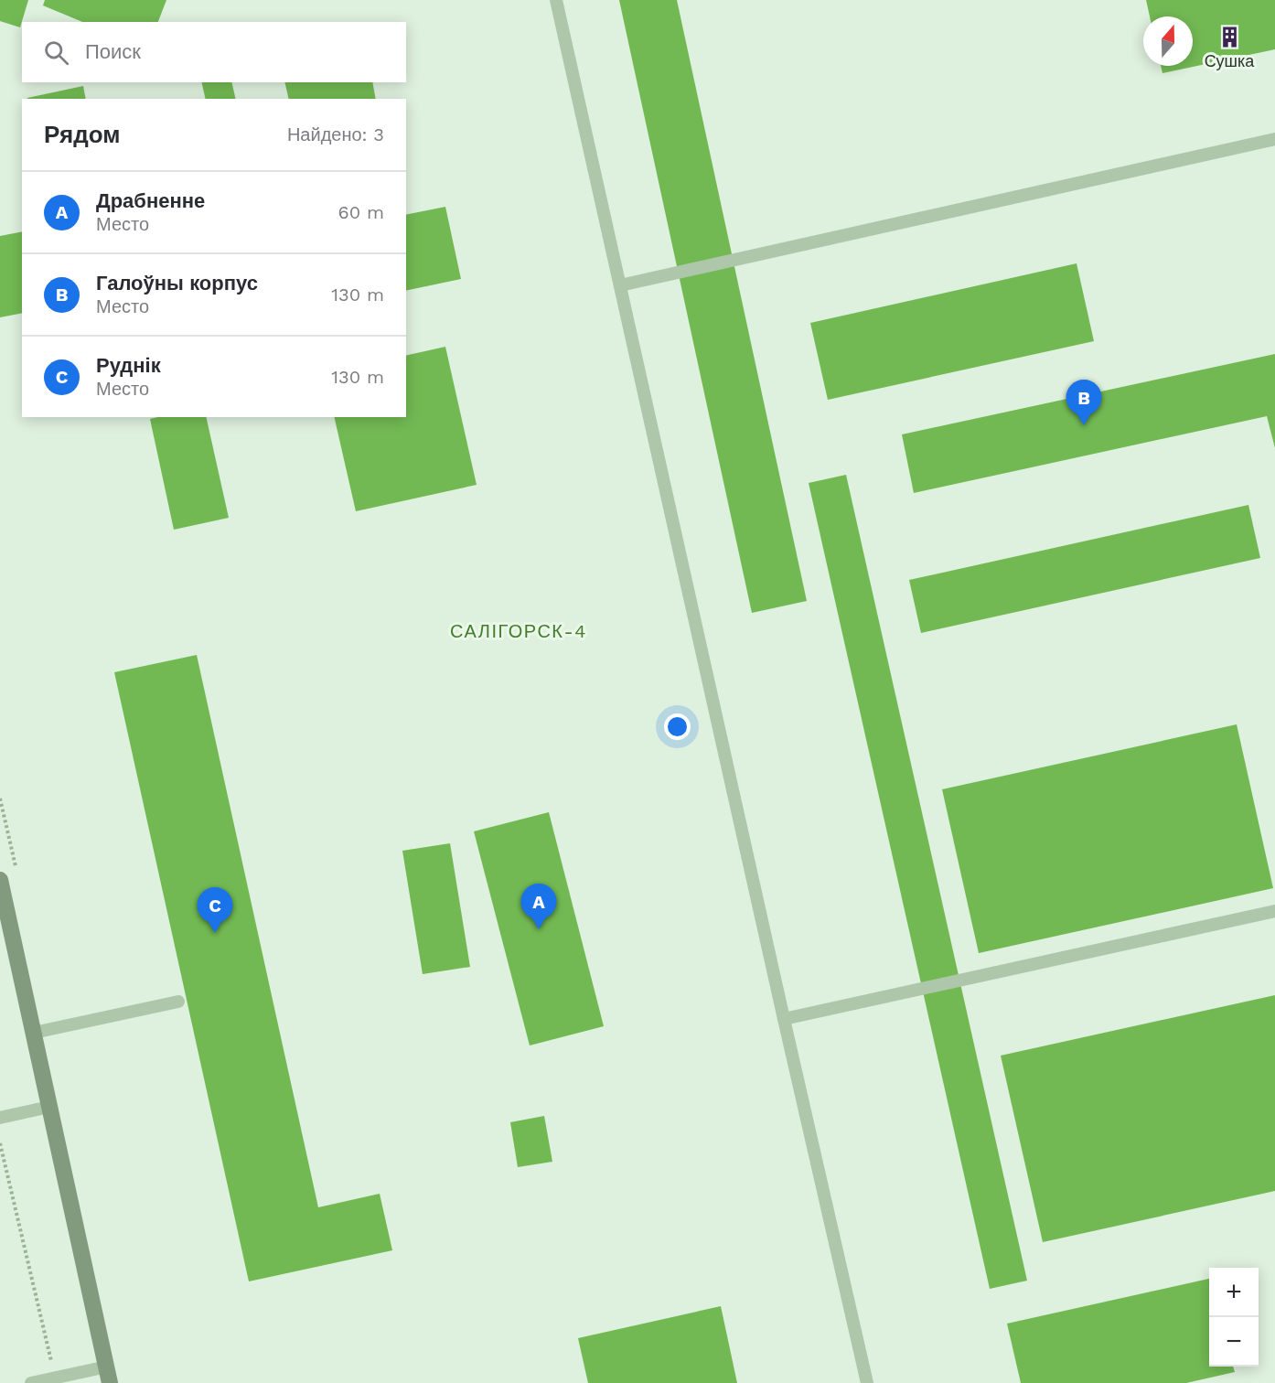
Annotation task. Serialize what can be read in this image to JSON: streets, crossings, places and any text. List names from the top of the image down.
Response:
{
  "districts": ["САЛІГОРСК-4"],
  "places": {
    "building": ["Сушка"]
  },
  "north": "top",
  "page": {
    "search": "Поиск",
    "heading": ["Рядом", "Найдено: 3"],
    "list": [
      {
        "mark": "A",
        "name": "Драбненне",
        "note": "Место",
        "value": "60 m"
      },
      {
        "mark": "B",
        "name": "Галоўны корпус",
        "note": "Место",
        "value": "130 m"
      },
      {
        "mark": "C",
        "name": "Руднік",
        "note": "Место",
        "value": "130 m"
      }
    ],
    "pins": ["B", "A", "C"],
    "map_buttons": ["+", "−"]
  }
}
